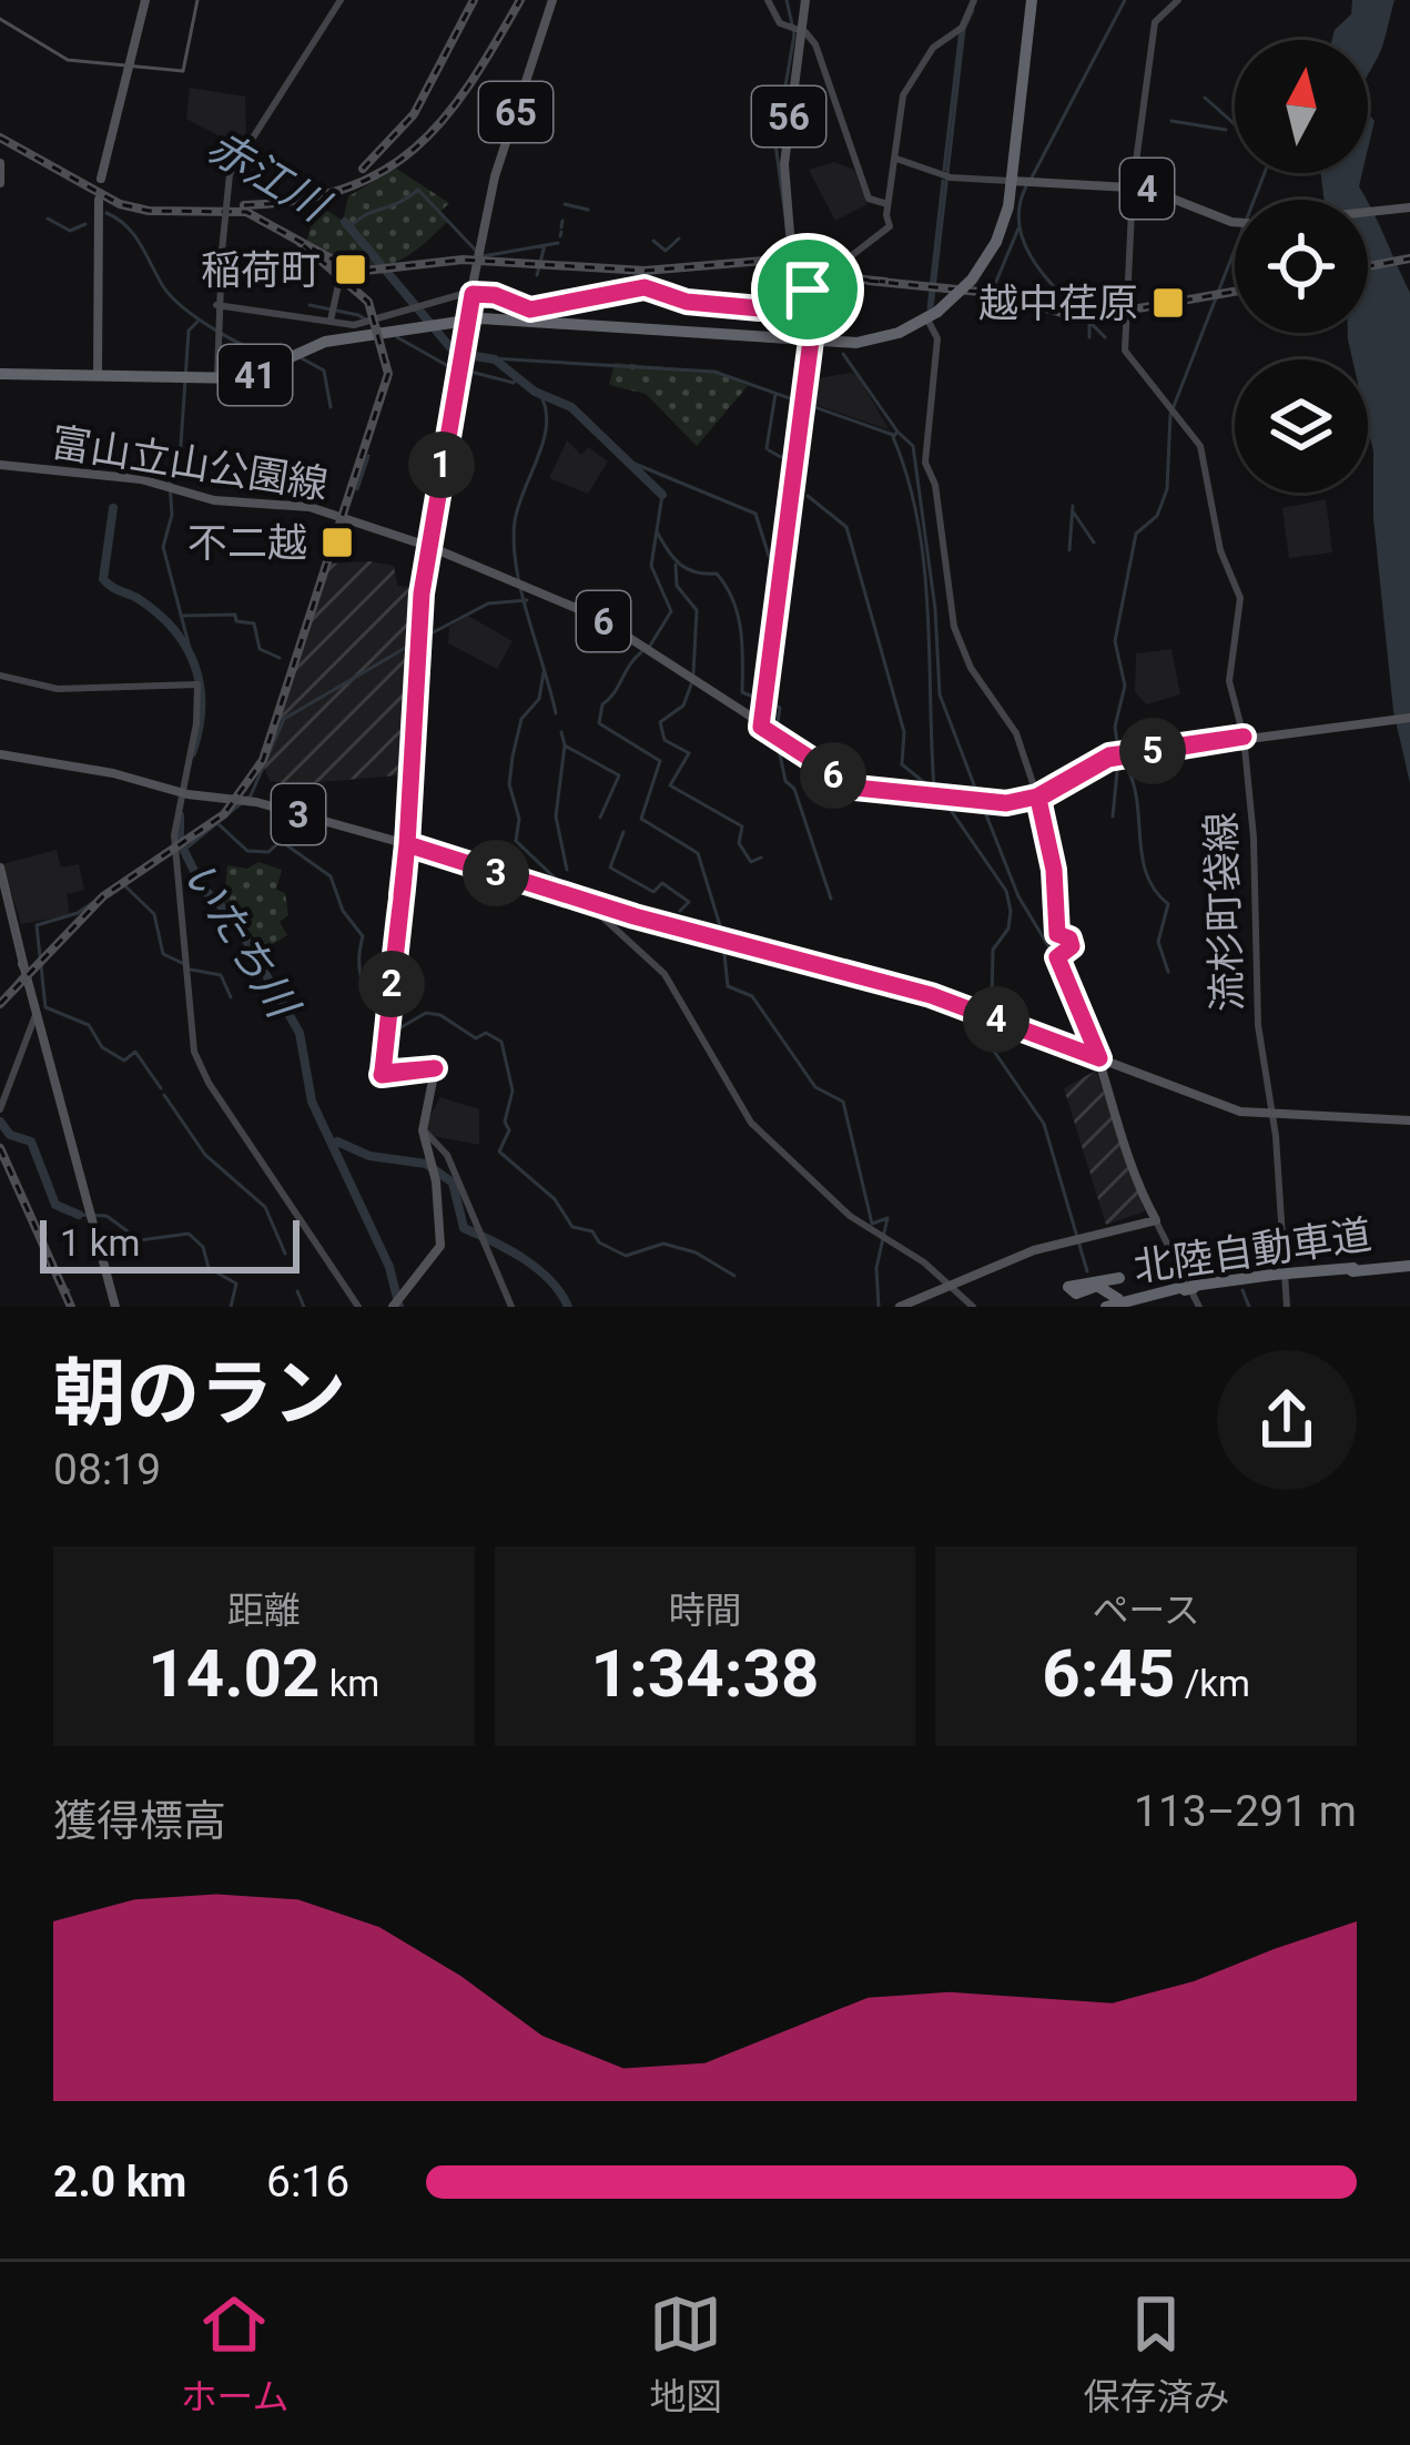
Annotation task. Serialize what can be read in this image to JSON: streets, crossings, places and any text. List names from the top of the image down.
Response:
{
  "streets": {
    "highway": ["41", "北陸自動車道"],
    "main road": [
      "65",
      "56",
      "4",
      "富山立山公園線",
      "6",
      "3",
      "流杉町袋線"
    ]
  },
  "crossings": [
    ["65", "41"],
    ["65", "富山立山公園線"],
    ["65", "3"],
    ["56", "41"],
    ["56", "富山立山公園線"],
    ["4", "41"],
    ["4", "流杉町袋線"],
    ["富山立山公園線", "6"],
    ["富山立山公園線", "流杉町袋線"],
    ["3", "流杉町袋線"]
  ],
  "water": ["赤江川", "いたち川"],
  "places": {
    "transit": ["稲荷町", "越中荏原", "不二越"]
  },
  "scale_bar": "1 km",
  "north": "top",
  "page": {
    "pins": [
      "1",
      "5",
      "6",
      "3",
      "2",
      "4"
    ],
    "scale": "1 km",
    "heading": ["朝のラン", "08:19"],
    "stats": [
      ["距離", "14.02 km"],
      ["時間", "1:34:38"],
      ["ペース", "6:45 /km"]
    ],
    "chart": ["獲得標高", "113–291 m"],
    "list": [
      {
        "name": "2.0 km",
        "note": "6:16"
      }
    ],
    "tabs": ["ホーム", "地図", "保存済み"]
  }
}
